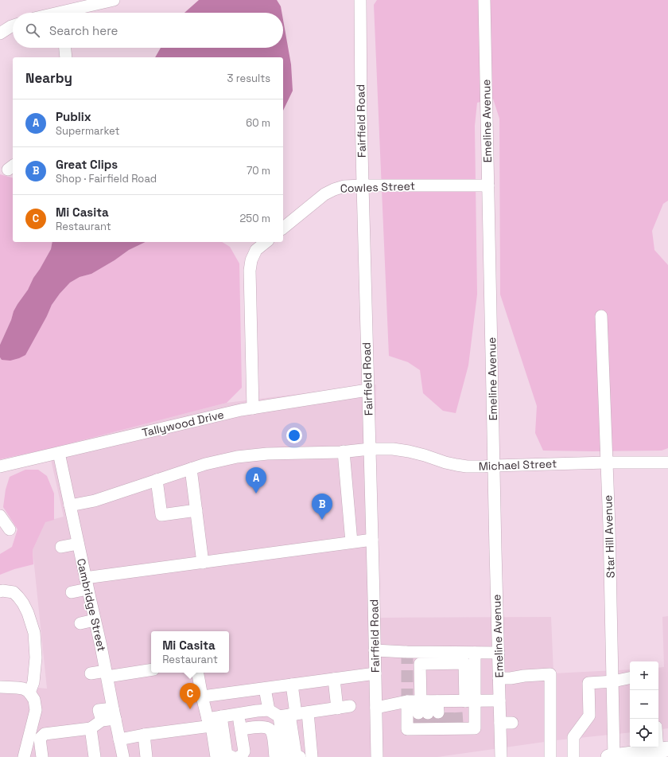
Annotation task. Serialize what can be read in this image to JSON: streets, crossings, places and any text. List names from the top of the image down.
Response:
{
  "streets": {
    "street": [
      "Fairfield Road",
      "Emeline Avenue",
      "Cowles Street",
      "Tallywood Drive",
      "Michael Street",
      "Star Hill Avenue",
      "Cambridge Street"
    ]
  },
  "crossings": [
    ["Fairfield Road", "Cowles Street"],
    ["Fairfield Road", "Tallywood Drive"],
    ["Fairfield Road", "Michael Street"],
    ["Emeline Avenue", "Cowles Street"],
    ["Emeline Avenue", "Michael Street"],
    ["Tallywood Drive", "Cambridge Street"],
    ["Michael Street", "Star Hill Avenue"],
    ["Michael Street", "Cambridge Street"]
  ],
  "page": {
    "search": "Search here",
    "heading": ["Nearby", "3 results"],
    "list": [
      {
        "mark": "A",
        "name": "Publix",
        "note": "Supermarket",
        "value": "60 m"
      },
      {
        "mark": "B",
        "name": "Great Clips",
        "note": "Shop · Fairfield Road",
        "value": "70 m"
      },
      {
        "mark": "C",
        "name": "Mi Casita",
        "note": "Restaurant",
        "value": "250 m"
      }
    ],
    "pins": ["A", "B", "C"],
    "popup": ["Mi Casita", "Restaurant"],
    "map_buttons": ["+", "−"]
  }
}
